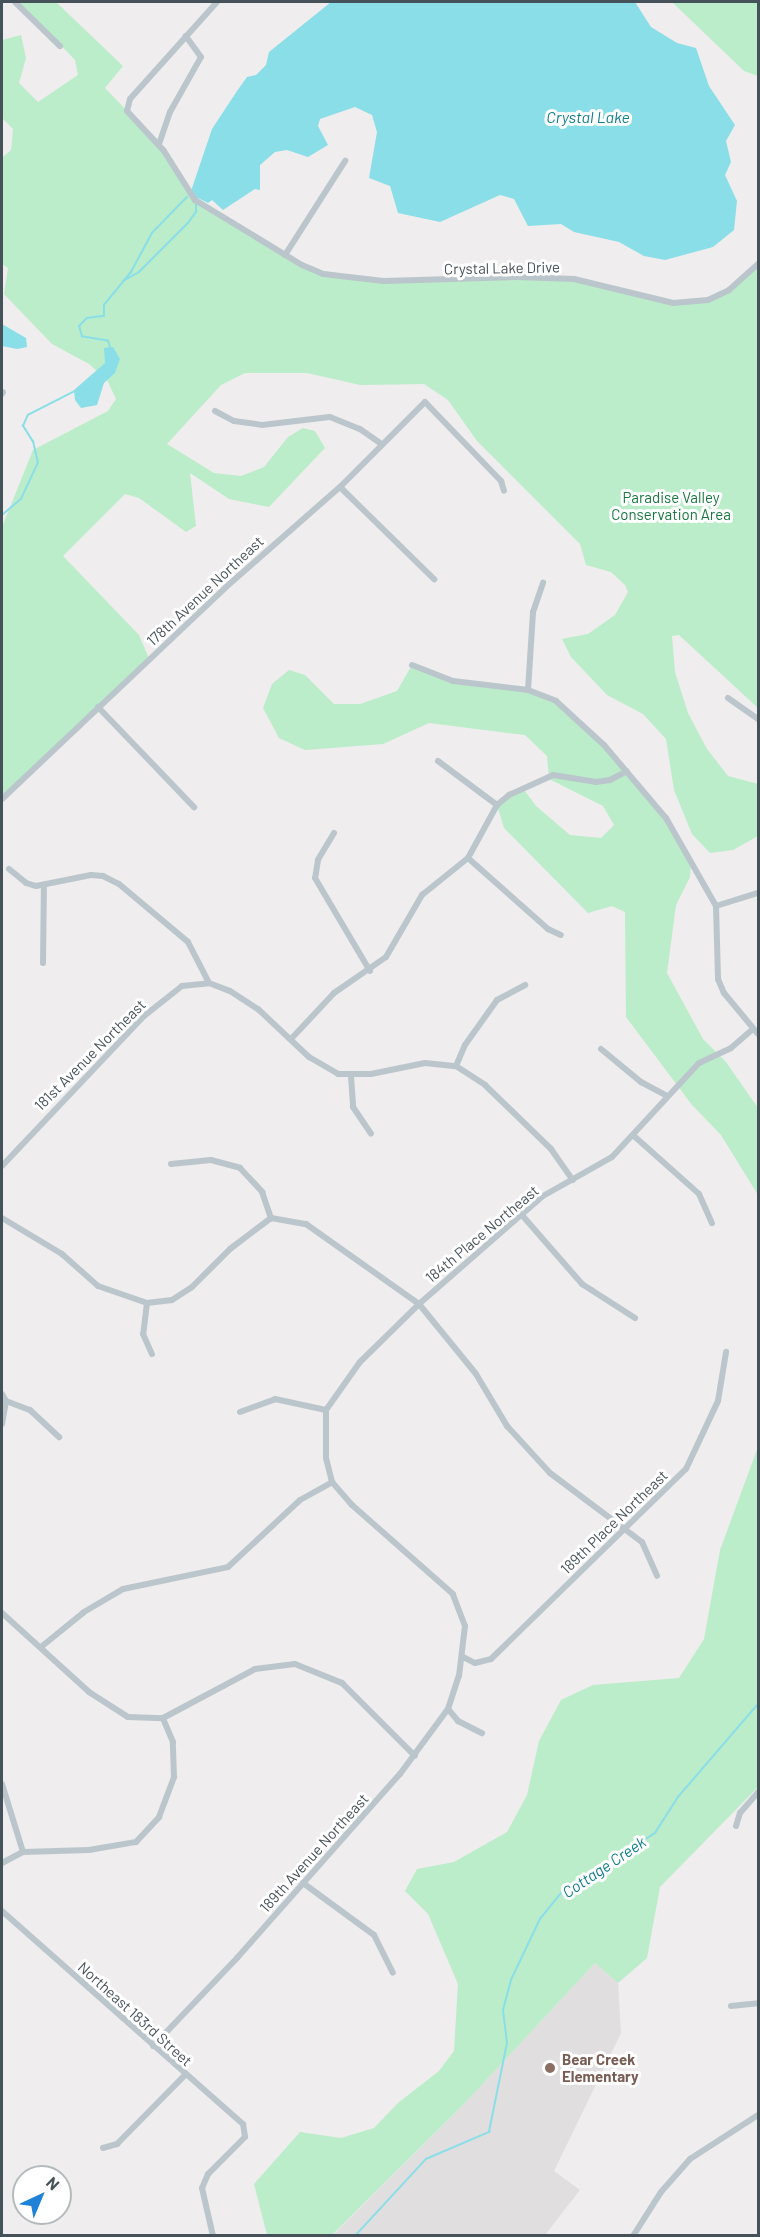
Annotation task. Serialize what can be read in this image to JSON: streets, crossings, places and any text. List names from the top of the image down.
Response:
{
  "streets": {
    "street": [
      "Crystal Lake Drive",
      "178th Avenue Northeast",
      "181st Avenue Northeast",
      "184th Place Northeast",
      "189th Place Northeast",
      "189th Avenue Northeast",
      "Northeast 183rd Street"
    ]
  },
  "crossings": [
    ["189th Place Northeast", "189th Avenue Northeast"],
    ["189th Avenue Northeast", "Northeast 183rd Street"]
  ],
  "water": ["Crystal Lake", "Cottage Creek"],
  "parks": ["Paradise Valley Conservation Area"],
  "places": ["Bear Creek Elementary"],
  "north": "top right"
}
